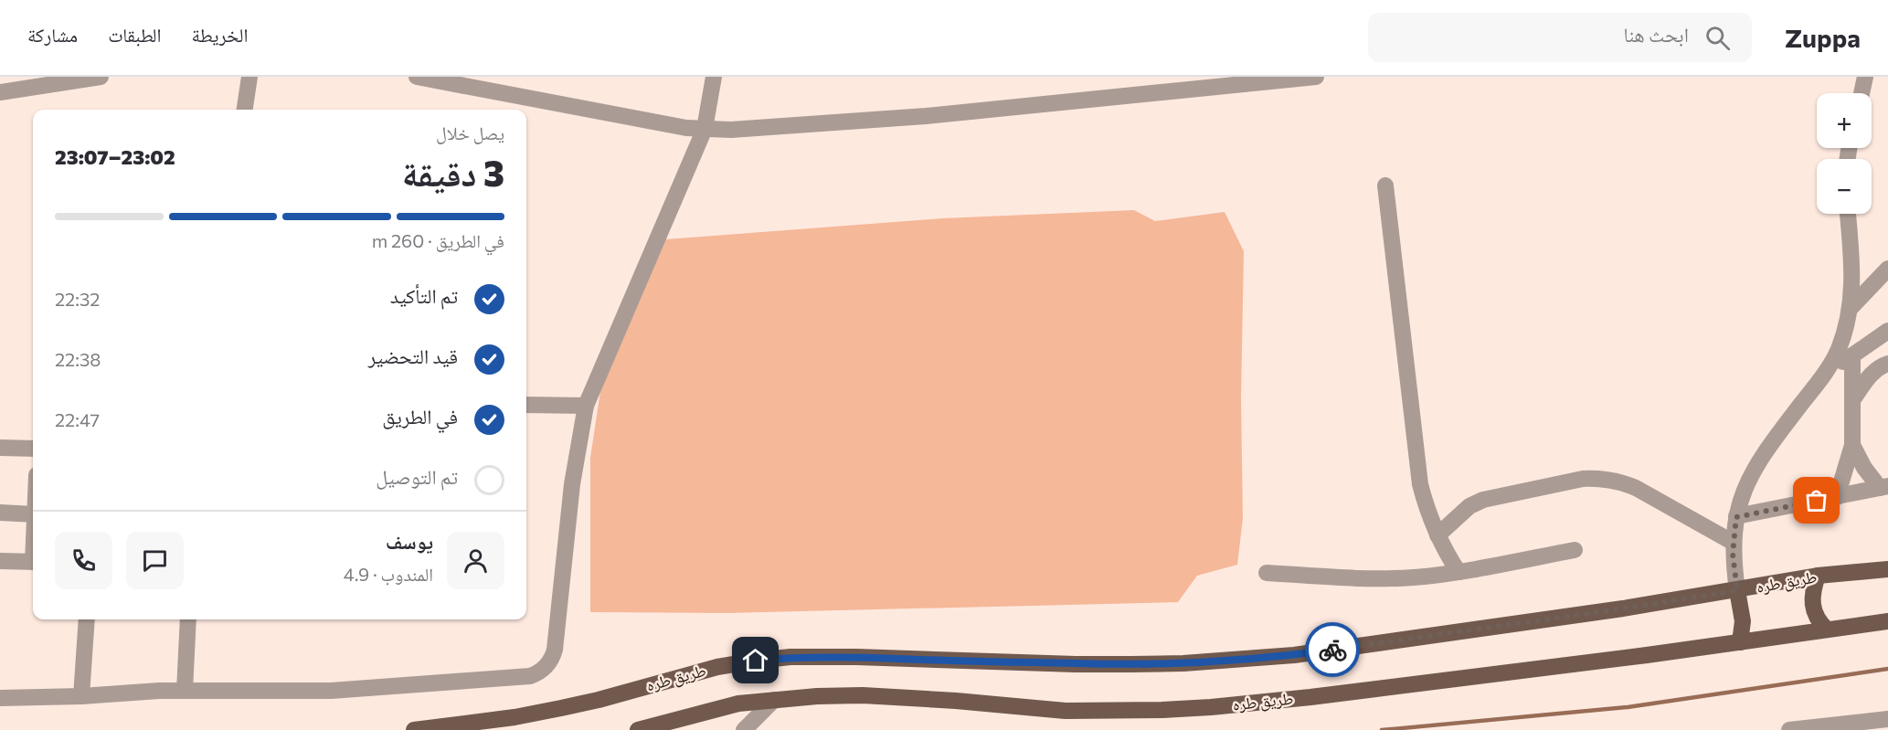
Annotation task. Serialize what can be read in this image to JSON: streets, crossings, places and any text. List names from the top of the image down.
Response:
{
  "streets": {
    "main road": ["طريق طره"]
  },
  "page": {
    "header": "Zuppa",
    "search": "ابحث هنا",
    "nav": ["الخريطة", "الطبقات", "مشاركة"],
    "map_buttons": ["+", "−"],
    "heading": ["3 دقيقة", "يصل خلال", "23:02–23:07"],
    "panel": ["يوسف", "المندوب · 4.9"],
    "bar": "في الطريق · 260 m",
    "list": [
      ["تم التأكيد", "22:32"],
      ["قيد التحضير", "22:38"],
      ["في الطريق", "22:47"],
      "تم التوصيل"
    ]
  }
}
